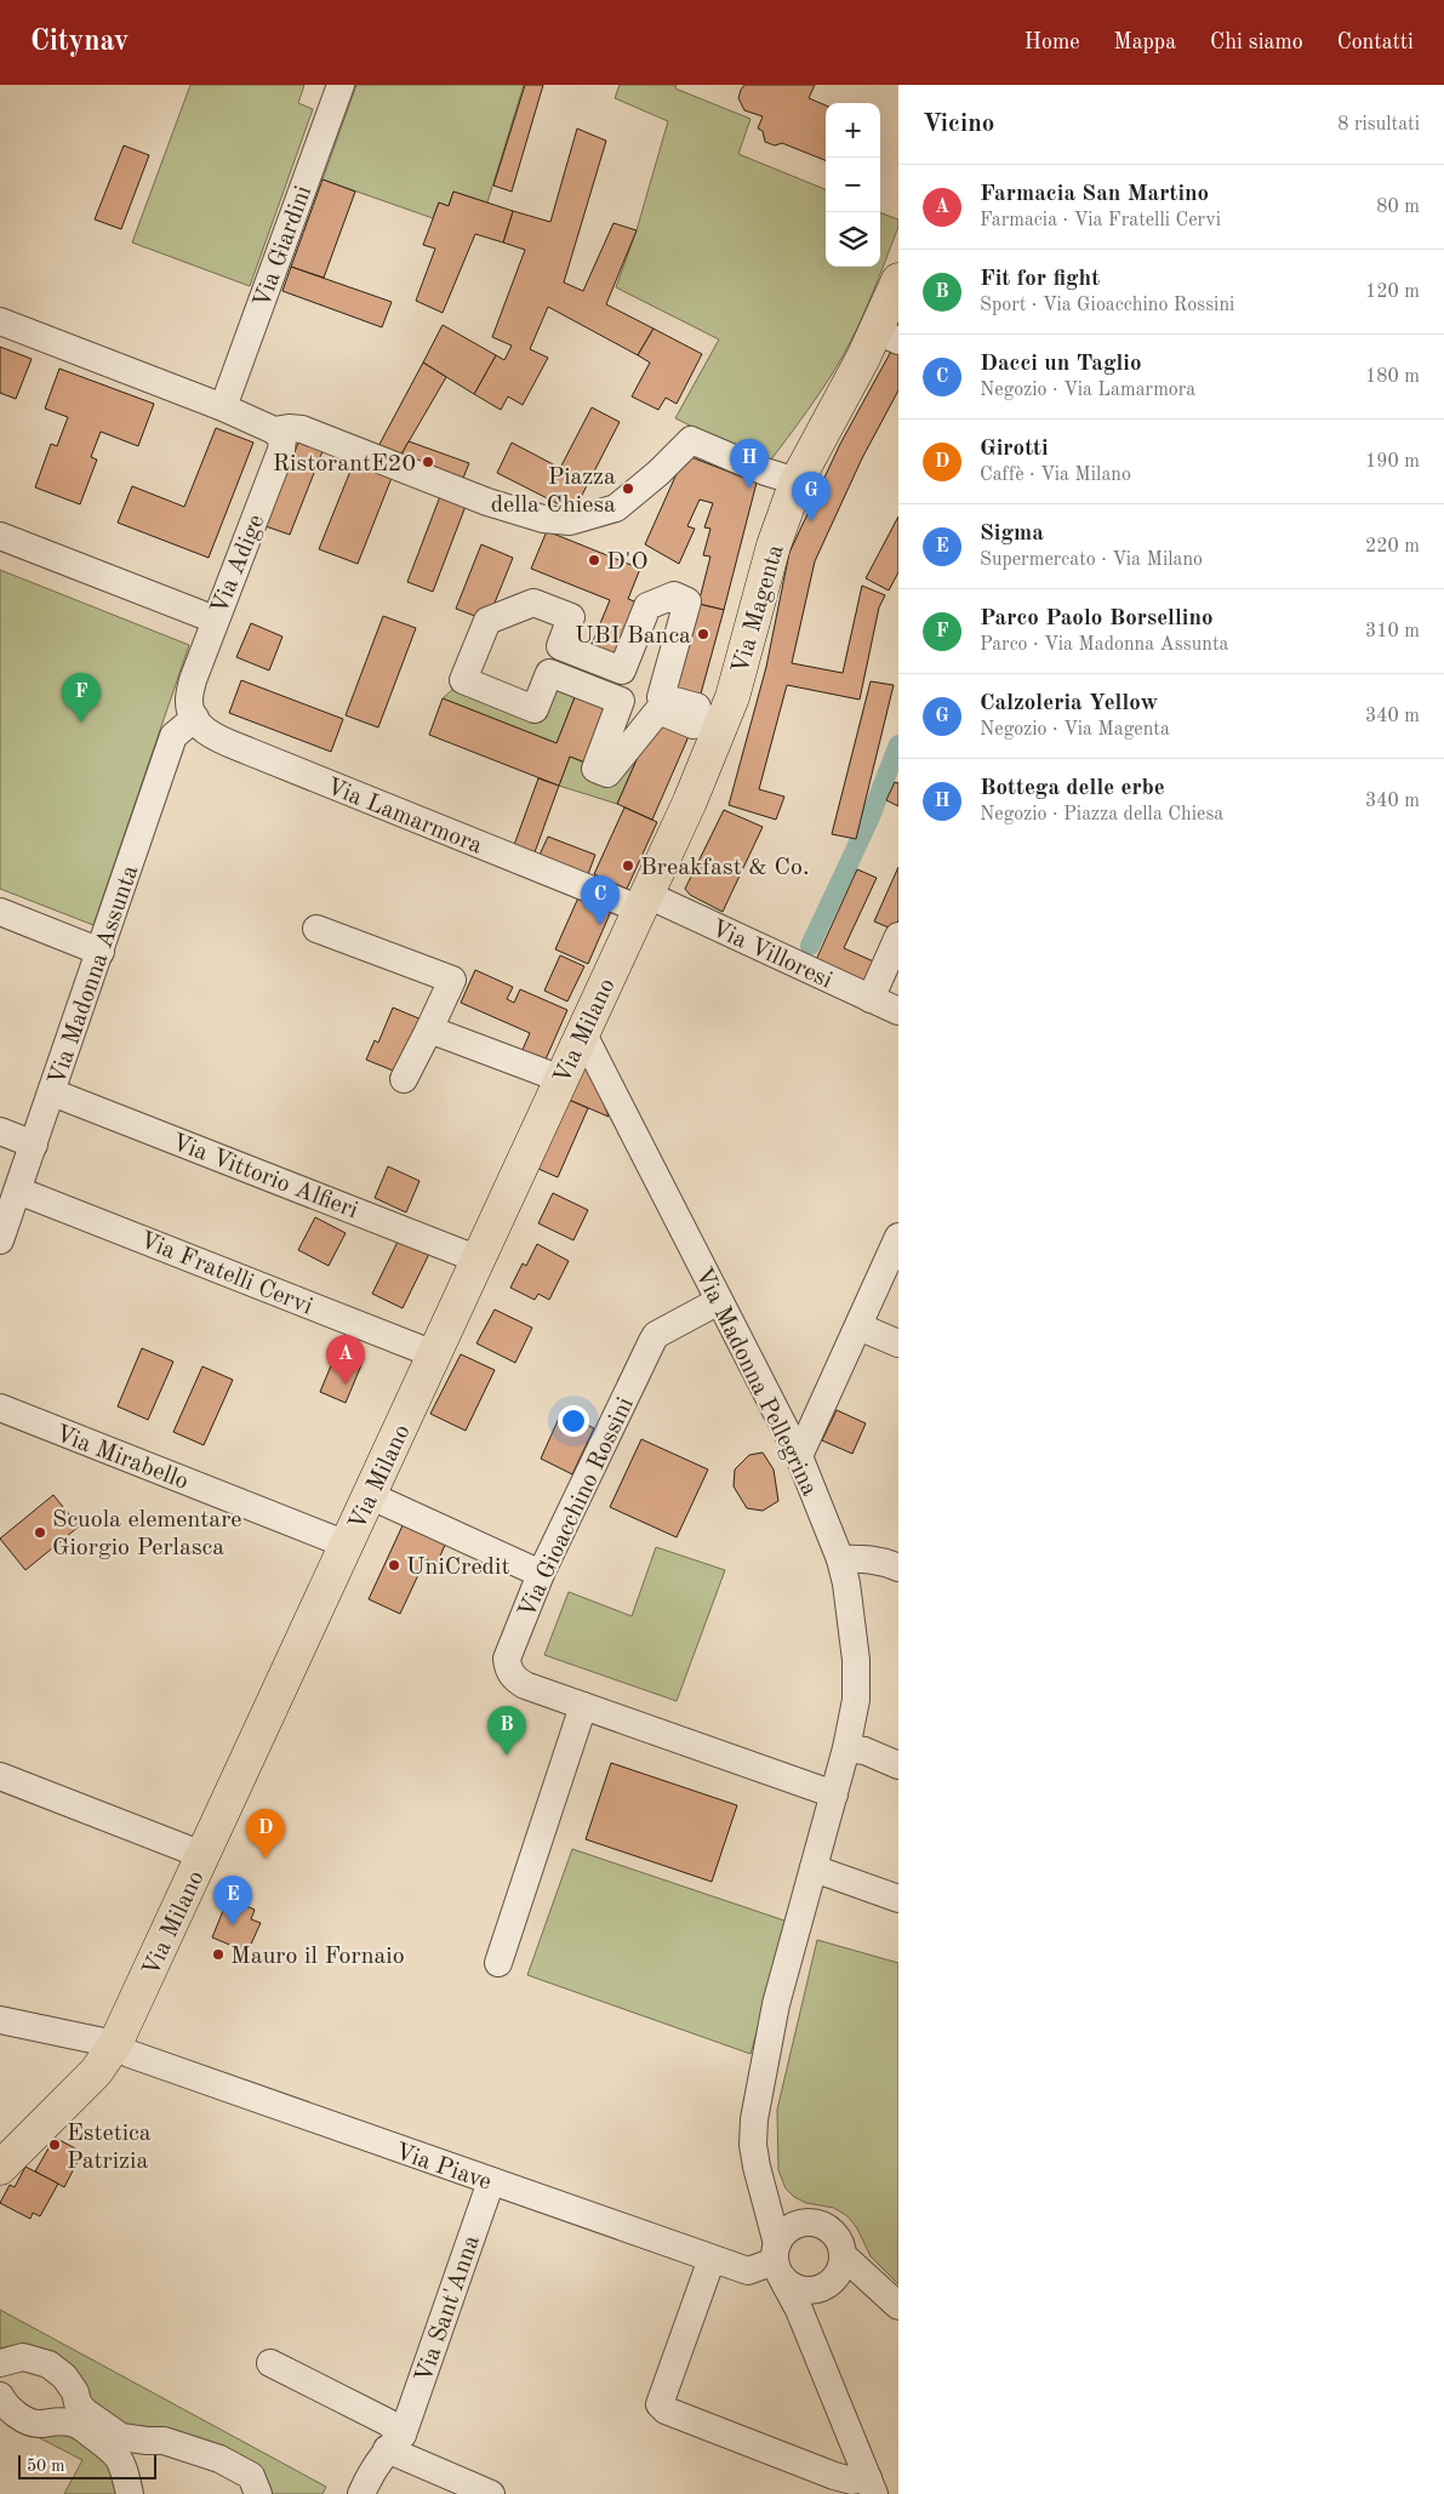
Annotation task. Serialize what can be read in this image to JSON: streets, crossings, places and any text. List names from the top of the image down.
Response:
{
  "streets": {
    "main road": ["Via Magenta", "Via Milano"],
    "street": [
      "Via Giardini",
      "Via Adige",
      "Via Lamarmora",
      "Via Villoresi",
      "Via Madonna Assunta",
      "Via Vittorio Alfieri",
      "Via Fratelli Cervi",
      "Via Madonna Pellegrina",
      "Via Mirabello",
      "Via Gioacchino Rossini",
      "Via Piave",
      "Via Sant'Anna"
    ]
  },
  "crossings": [
    ["Via Adige", "Via Lamarmora"],
    ["Via Adige", "Via Madonna Assunta"],
    ["Via Magenta", "Via Lamarmora"],
    ["Via Magenta", "Via Villoresi"],
    ["Via Magenta", "Via Milano"],
    ["Via Lamarmora", "Via Villoresi"],
    ["Via Lamarmora", "Via Madonna Assunta"],
    ["Via Lamarmora", "Via Milano"],
    ["Via Villoresi", "Via Milano"],
    ["Via Madonna Assunta", "Via Vittorio Alfieri"],
    ["Via Madonna Assunta", "Via Fratelli Cervi"],
    ["Via Milano", "Via Vittorio Alfieri"],
    ["Via Milano", "Via Fratelli Cervi"],
    ["Via Milano", "Via Madonna Pellegrina"],
    ["Via Milano", "Via Mirabello"],
    ["Via Milano", "Via Piave"],
    ["Via Madonna Pellegrina", "Via Gioacchino Rossini"],
    ["Via Madonna Pellegrina", "Via Piave"],
    ["Via Piave", "Via Sant'Anna"]
  ],
  "places": [
    "RistorantE20",
    "Piazza della Chiesa",
    "D'O",
    "UBI Banca",
    "Breakfast & Co.",
    "Scuola elementare Giorgio Perlasca",
    "UniCredit",
    "Mauro il Fornaio",
    "Estetica Patrizia"
  ],
  "scale_bar": "50 m",
  "page": {
    "header": "Citynav",
    "nav": [
      "Home",
      "Mappa",
      "Chi siamo",
      "Contatti"
    ],
    "heading": ["Vicino", "8 risultati"],
    "map_buttons": ["+", "−"],
    "list": [
      {
        "mark": "A",
        "name": "Farmacia San Martino",
        "note": "Farmacia · Via Fratelli Cervi",
        "value": "80 m"
      },
      {
        "mark": "B",
        "name": "Fit for fight",
        "note": "Sport · Via Gioacchino Rossini",
        "value": "120 m"
      },
      {
        "mark": "C",
        "name": "Dacci un Taglio",
        "note": "Negozio · Via Lamarmora",
        "value": "180 m"
      },
      {
        "mark": "D",
        "name": "Girotti",
        "note": "Caffè · Via Milano",
        "value": "190 m"
      },
      {
        "mark": "E",
        "name": "Sigma",
        "note": "Supermercato · Via Milano",
        "value": "220 m"
      },
      {
        "mark": "F",
        "name": "Parco Paolo Borsellino",
        "note": "Parco · Via Madonna Assunta",
        "value": "310 m"
      },
      {
        "mark": "G",
        "name": "Calzoleria Yellow",
        "note": "Negozio · Via Magenta",
        "value": "340 m"
      },
      {
        "mark": "H",
        "name": "Bottega delle erbe",
        "note": "Negozio · Piazza della Chiesa",
        "value": "340 m"
      }
    ],
    "pins": [
      "H",
      "G",
      "F",
      "C",
      "A",
      "B",
      "D",
      "E"
    ],
    "scale": "50 m"
  }
}
